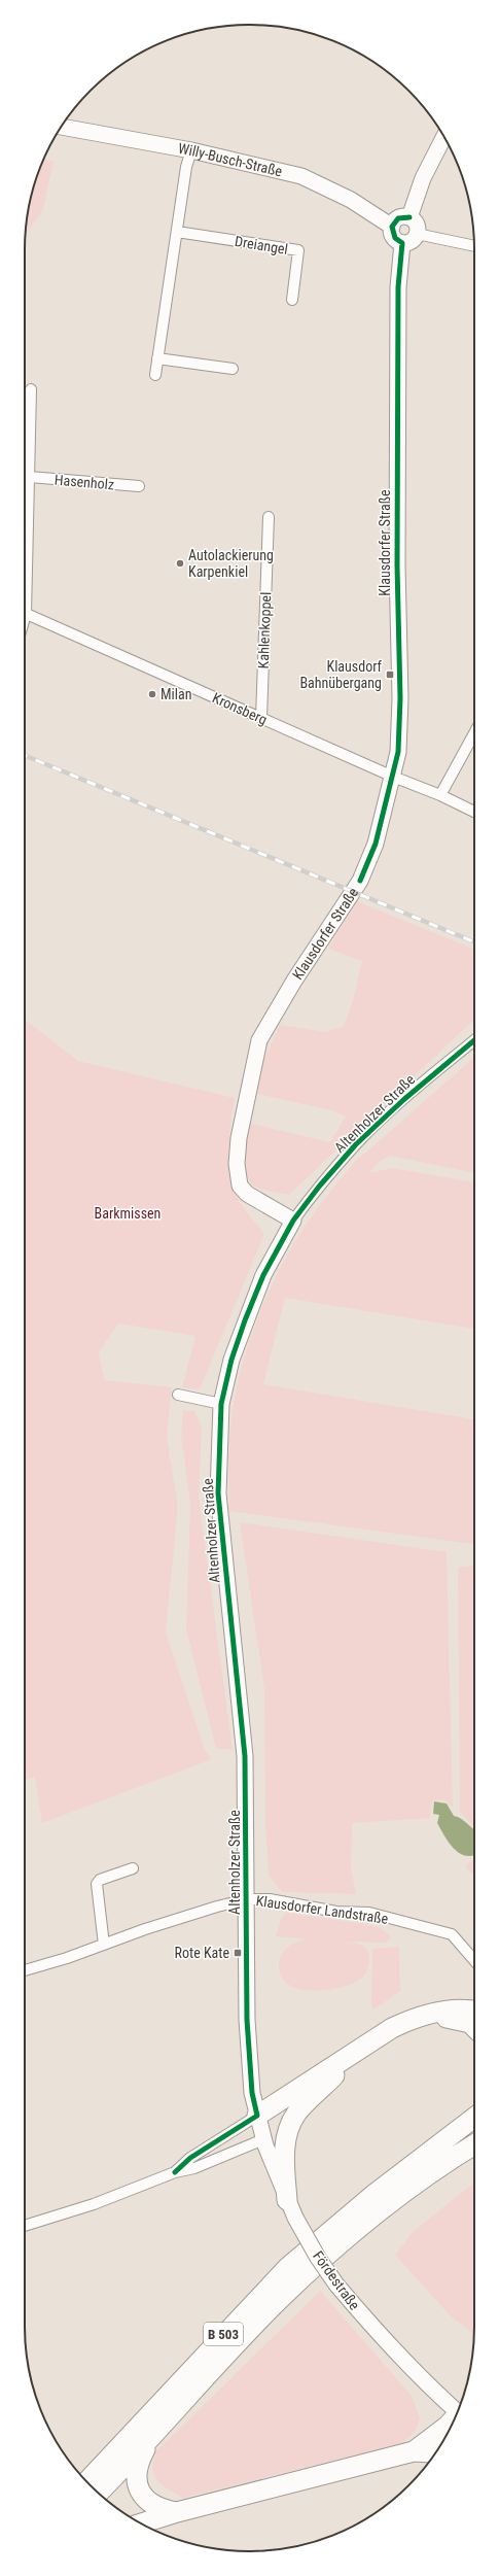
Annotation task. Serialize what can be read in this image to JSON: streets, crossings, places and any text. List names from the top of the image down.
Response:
{
  "streets": {
    "highway": ["B 503"],
    "street": [
      "Willy-Busch-Straße",
      "Dreiangel",
      "Hasenholz",
      "Klausdorfer Straße",
      "Kahlenkoppel",
      "Kronsberg",
      "Altenholzer Straße",
      "Klausdorfer Landstraße",
      "Fördestraße"
    ]
  },
  "crossings": [
    ["Willy-Busch-Straße", "Klausdorfer Straße"],
    ["Klausdorfer Straße", "Kronsberg"],
    ["Klausdorfer Straße", "Altenholzer Straße"],
    ["Kahlenkoppel", "Kronsberg"],
    ["Altenholzer Straße", "Klausdorfer Landstraße"],
    ["Altenholzer Straße", "Fördestraße"]
  ],
  "parks": ["Barkmissen"],
  "places": {
    "other": ["Autolackierung Karpenkiel", "Milan"],
    "transit": ["Klausdorf Bahnübergang", "Rote Kate"]
  }
}
